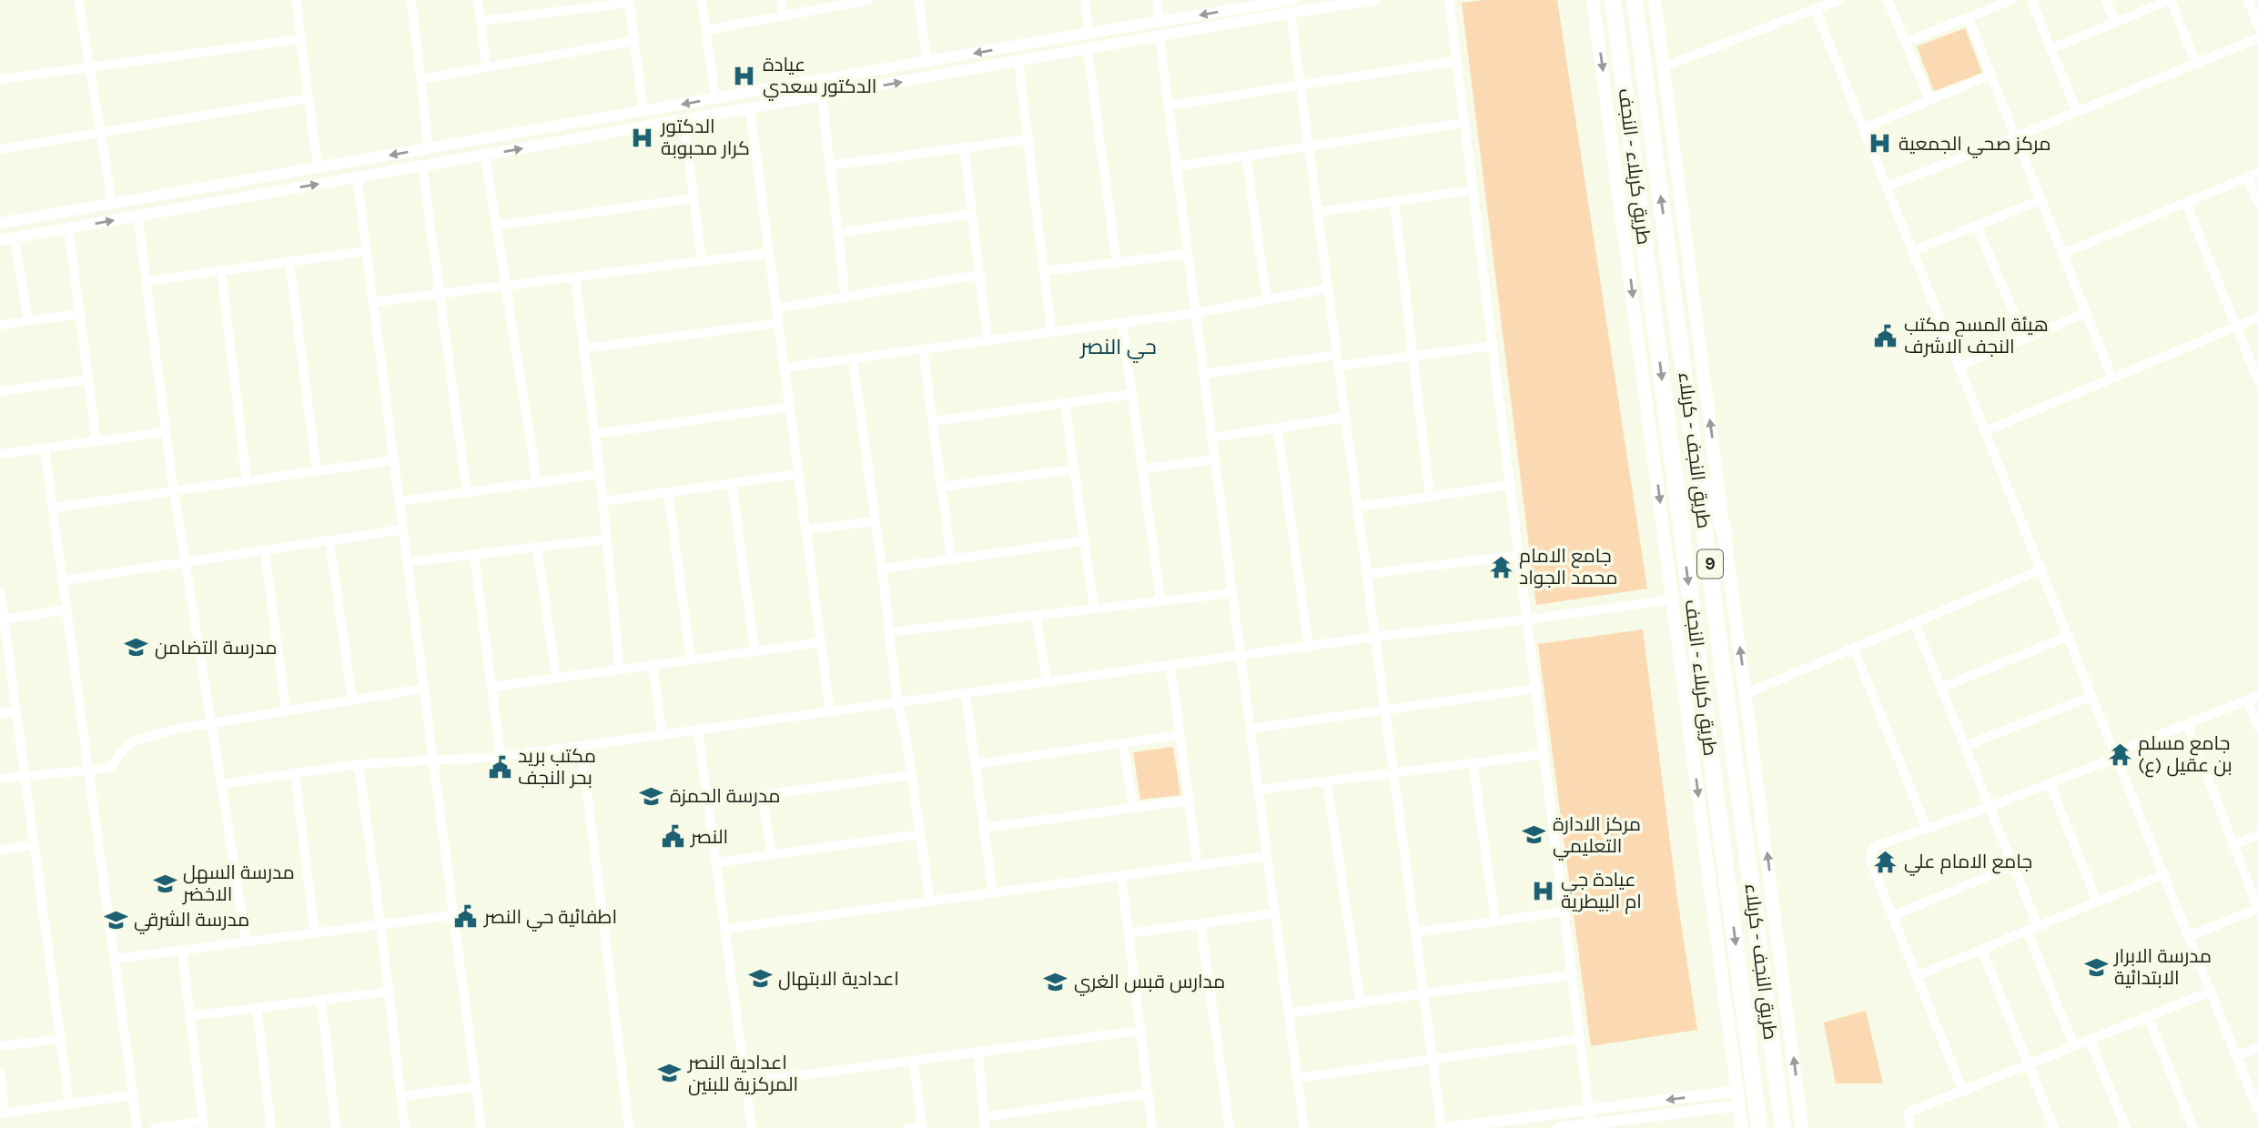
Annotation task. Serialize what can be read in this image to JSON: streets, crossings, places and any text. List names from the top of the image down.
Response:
{
  "streets": {
    "highway": ["طريق کربلاء - النجف", "طريق النجف - کربلاء", "9"]
  },
  "one_way": ["طريق کربلاء - النجف", "طريق النجف - کربلاء"],
  "districts": ["حي النصر"],
  "places": {
    "hospital": [
      "عيادة الدكتور سعدي",
      "الدكتور كرار محبوبة",
      "مركز صحي الجمعية",
      "عيادة جي ام البيطرية"
    ],
    "public building": [
      "هيئة المسح مكتب النجف الاشرف",
      "مكتب بريد بحر النجف",
      "النصر",
      "اطفائية حي النصر"
    ],
    "temple": ["جامع الامام محمد الجواد", "جامع مسلم بن عقيل (ع)", "جامع الامام علي"],
    "school or university": [
      "مدرسة التضامن",
      "مدرسة الحمزة",
      "مركز الادارة التعليمي",
      "مدرسة السهل الاخضر",
      "مدرسة الشرقي",
      "مدرسة الابرار الابتدائية",
      "اعدادية الابتهال",
      "مدارس قبس الغري",
      "اعدادية النصر المركزية للبنين"
    ]
  }
}
